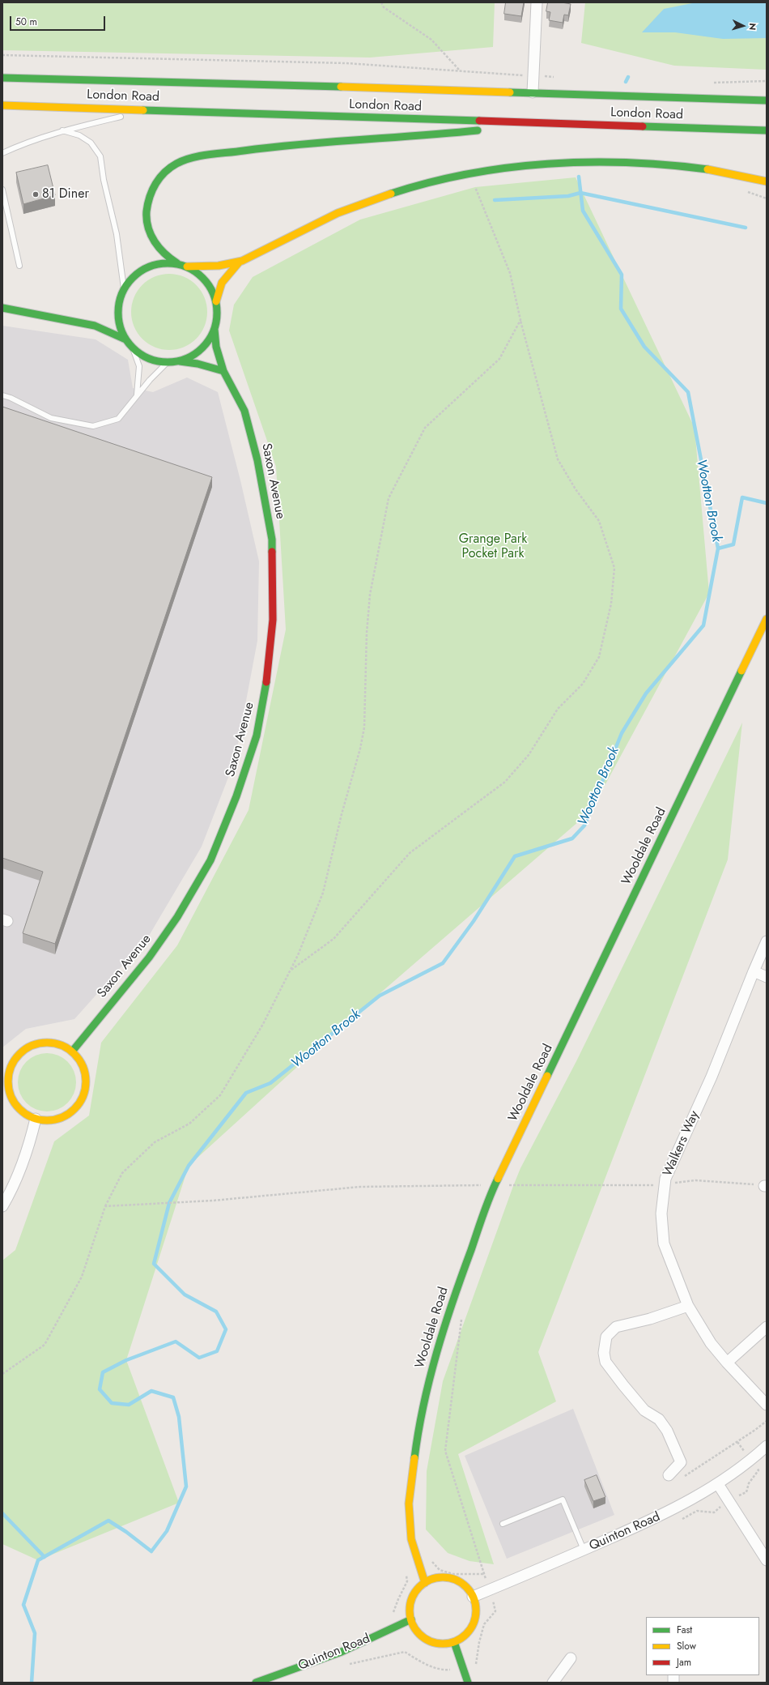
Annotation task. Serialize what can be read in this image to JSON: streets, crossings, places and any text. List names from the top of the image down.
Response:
{
  "streets": {
    "main road": [
      "London Road",
      "Saxon Avenue",
      "Wooldale Road",
      "Quinton Road"
    ],
    "street": ["Walkers Way"]
  },
  "crossings": [
    ["Wooldale Road", "Quinton Road"]
  ],
  "water": ["Wootton Brook"],
  "parks": ["Grange Park Pocket Park"],
  "places": ["81 Diner"],
  "legend": ["Fast", "Slow", "Jam"],
  "scale_bar": "50 m",
  "north": "right"
}
